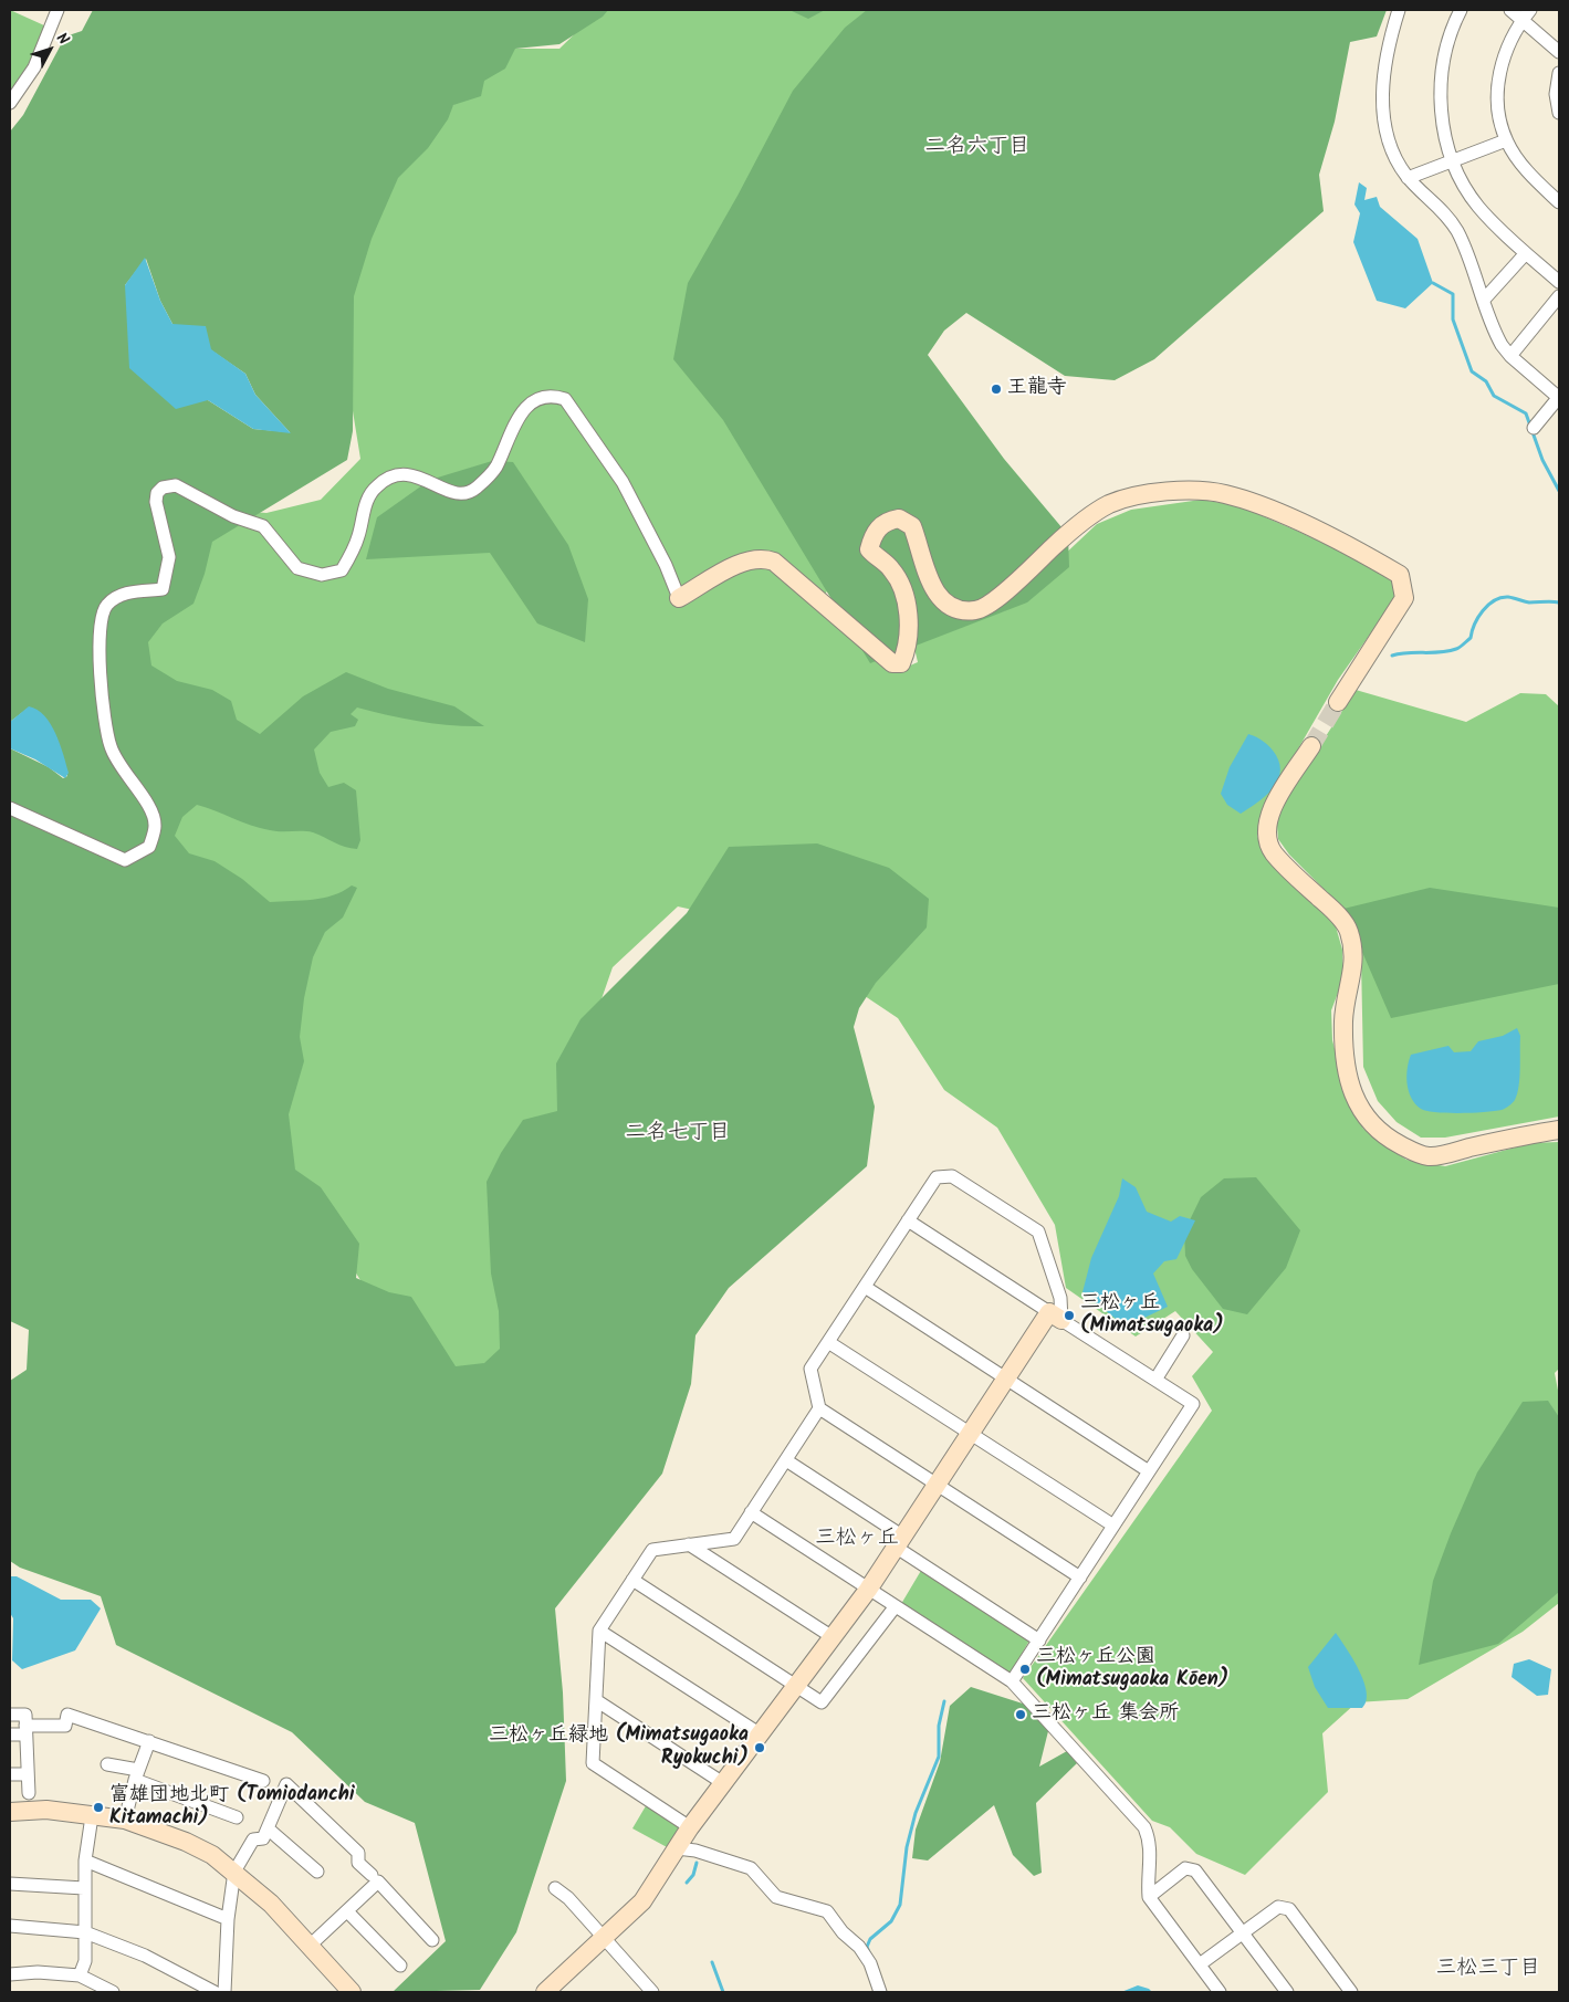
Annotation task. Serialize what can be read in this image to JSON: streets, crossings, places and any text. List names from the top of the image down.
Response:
{
  "districts": [
    "二名六丁目",
    "二名七丁目",
    "三松ヶ丘",
    "三松三丁目"
  ],
  "places": [
    "王龍寺",
    "三松ヶ丘 (Mimatsugaoka)",
    "三松ヶ丘公園 (Mimatsugaoka Kōen)",
    "三松ヶ丘 集会所",
    "三松ヶ丘緑地 (Mimatsugaoka Ryokuchi)",
    "富雄団地北町 (Tomiodanchi Kitamachi)"
  ],
  "north": "top right"
}
